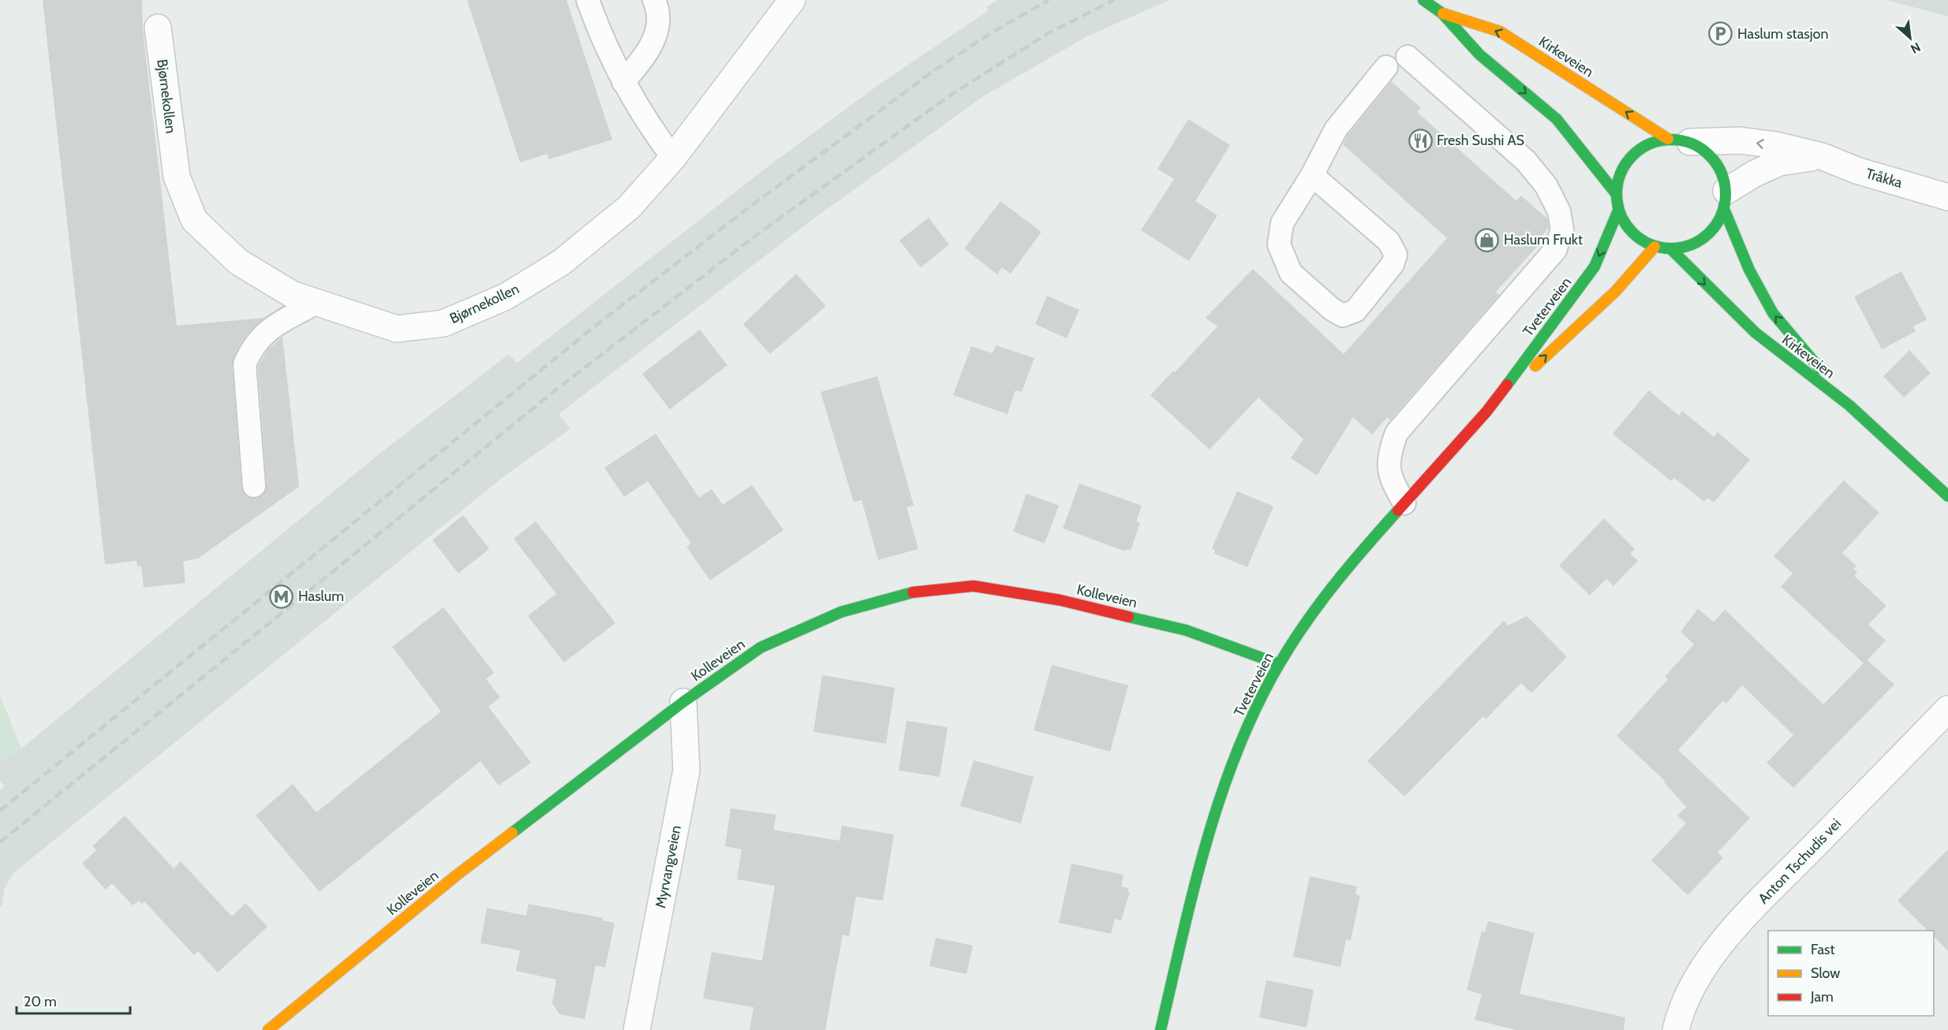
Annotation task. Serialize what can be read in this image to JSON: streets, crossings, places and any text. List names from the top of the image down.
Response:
{
  "streets": {
    "street": [
      "Kirkeveien",
      "Bjørnekollen",
      "Tråkka",
      "Tveterveien",
      "Kolleveien",
      "Anton Tschudis vei",
      "Myrvangveien"
    ]
  },
  "crossings": [
    ["Kirkeveien", "Tråkka"],
    ["Kirkeveien", "Tveterveien"],
    ["Tråkka", "Tveterveien"],
    ["Tveterveien", "Kolleveien"],
    ["Kolleveien", "Myrvangveien"]
  ],
  "one_way": ["Tråkka"],
  "places": {
    "parking": ["Haslum stasjon"],
    "restaurant": ["Fresh Sushi AS"],
    "shop": ["Haslum Frukt"],
    "metro station": ["Haslum"]
  },
  "legend": ["Fast", "Slow", "Jam"],
  "scale_bar": "20 m",
  "north": "bottom right"
}
